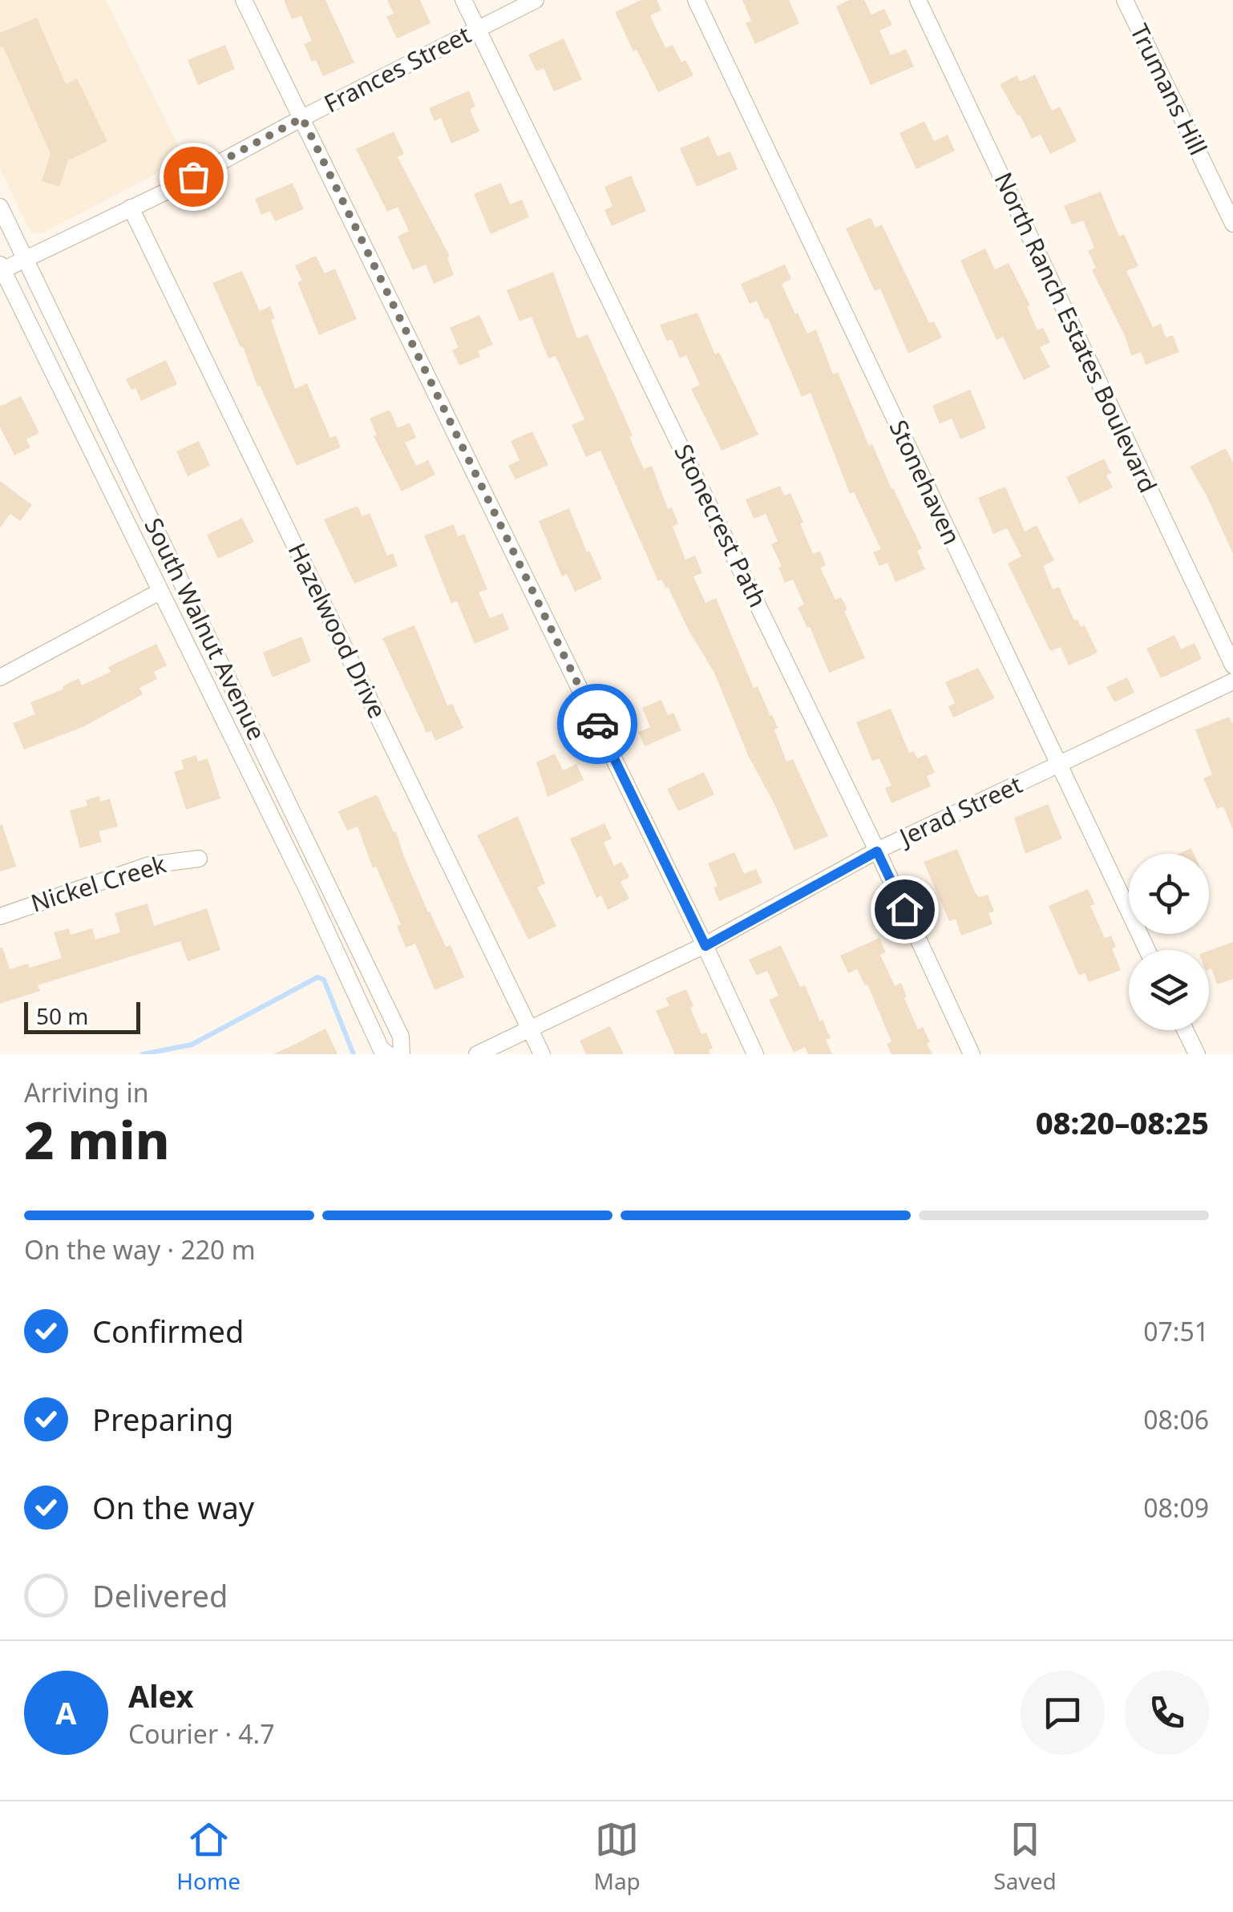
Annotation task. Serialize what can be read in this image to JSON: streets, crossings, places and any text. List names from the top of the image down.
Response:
{
  "streets": {
    "street": [
      "Frances Street",
      "Trumans Hill",
      "North Ranch Estates Boulevard",
      "Stonehaven",
      "Stonecrest Path",
      "South Walnut Avenue",
      "Hazelwood Drive",
      "Jerad Street",
      "Nickel Creek"
    ]
  },
  "crossings": [
    ["Frances Street", "Stonecrest Path"],
    ["Frances Street", "South Walnut Avenue"],
    ["Frances Street", "Hazelwood Drive"],
    ["Stonehaven", "Jerad Street"],
    ["Stonecrest Path", "Jerad Street"],
    ["Hazelwood Drive", "Jerad Street"]
  ],
  "scale_bar": "50 m",
  "page": {
    "scale": "50 m",
    "heading": ["2 min", "Arriving in", "08:20–08:25"],
    "panel": ["Alex", "Courier · 4.7"],
    "bar": "On the way · 220 m",
    "list": [
      ["Confirmed", "07:51"],
      ["Preparing", "08:06"],
      ["On the way", "08:09"],
      "Delivered"
    ],
    "round": "A",
    "tabs": ["Home", "Map", "Saved"]
  }
}
